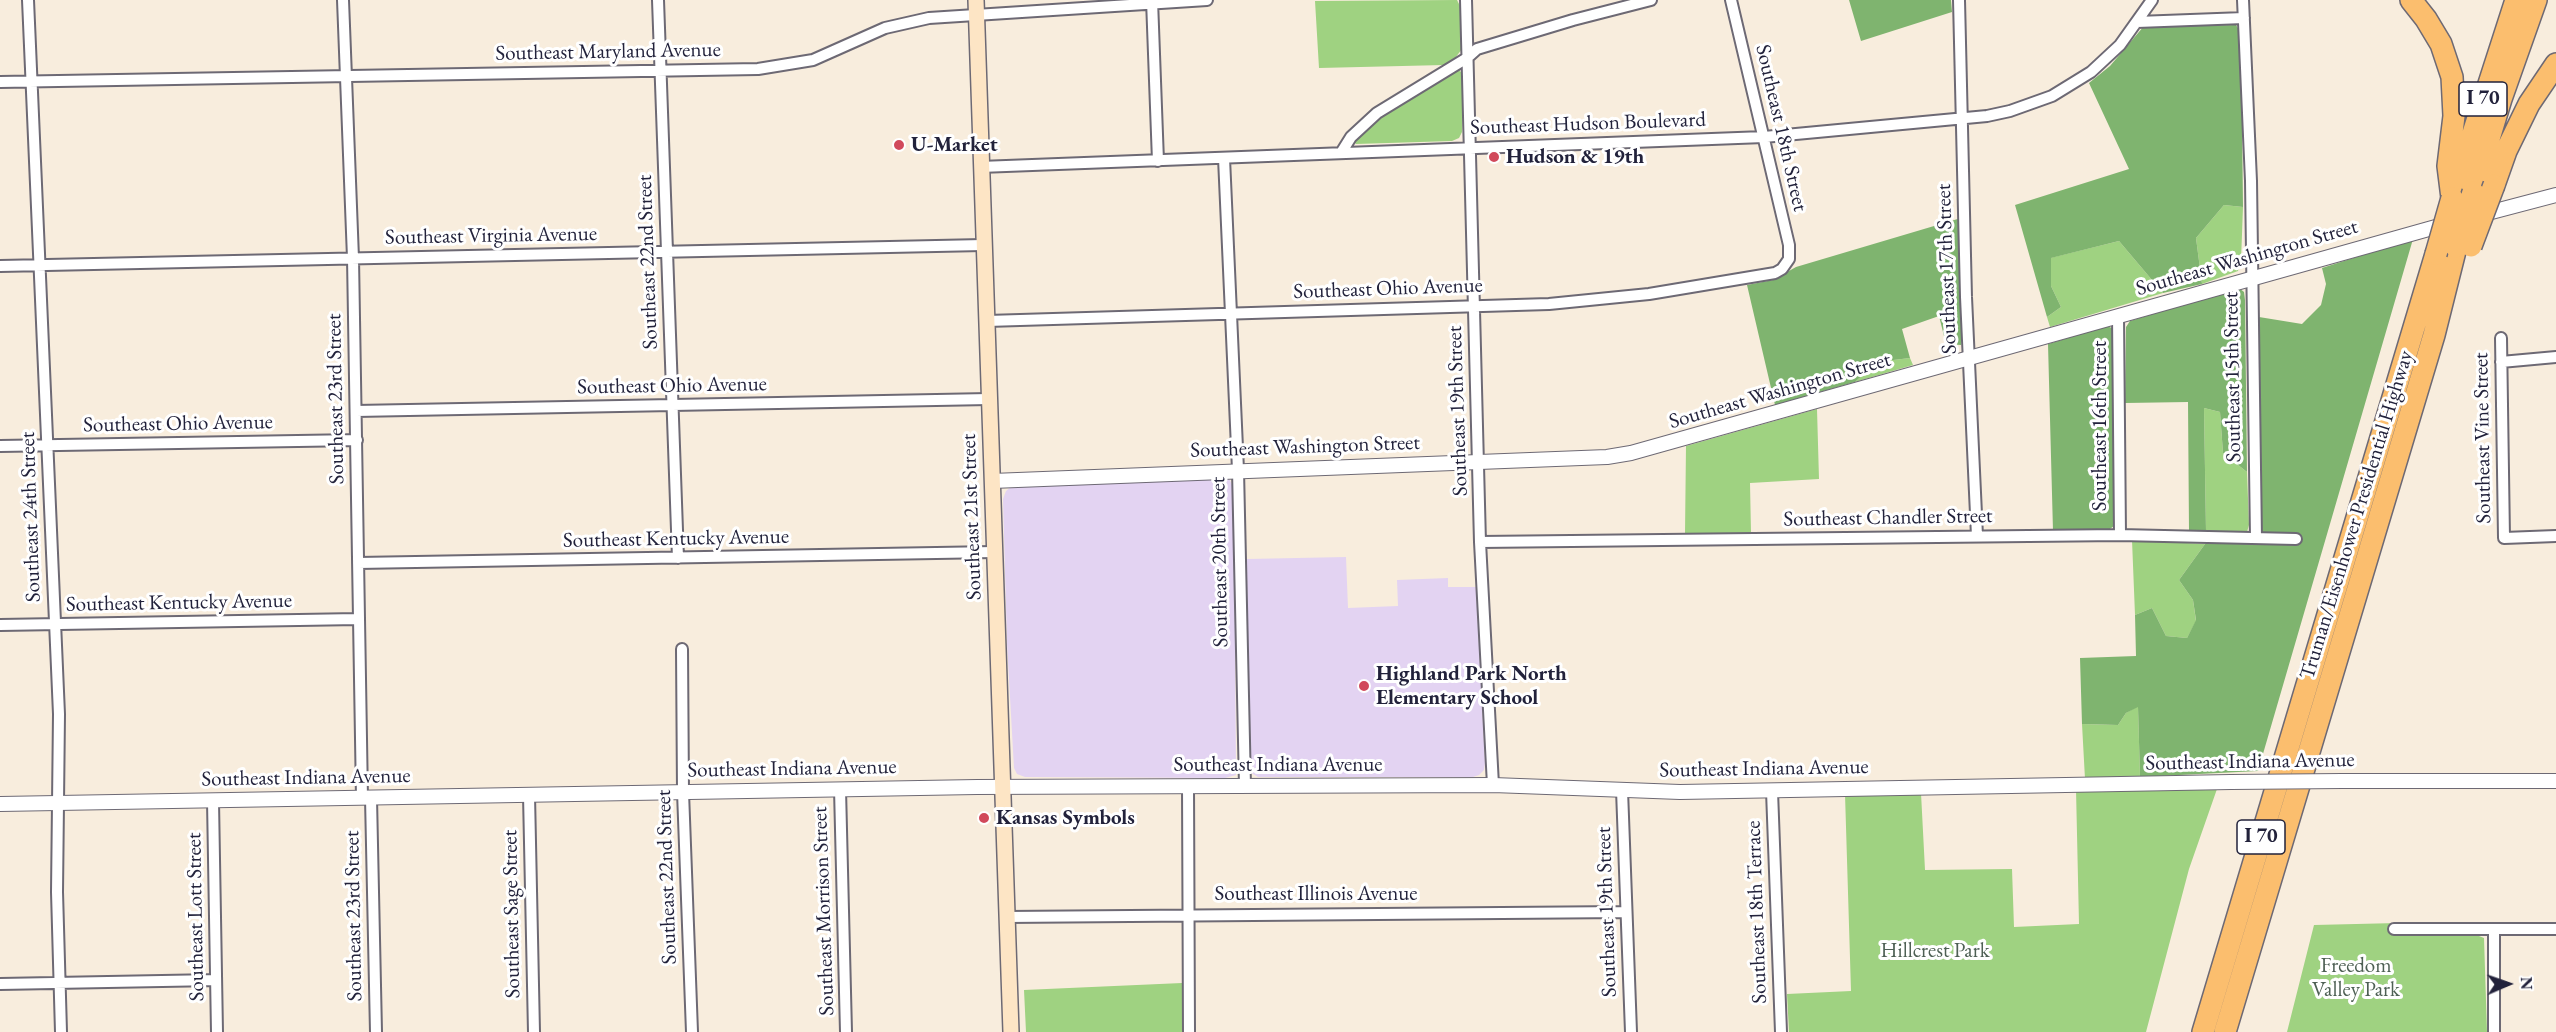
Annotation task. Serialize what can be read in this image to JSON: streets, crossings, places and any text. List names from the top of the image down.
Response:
{
  "streets": {
    "highway": ["I 70", "Truman/Eisenhower Presidential Highway"],
    "main road": ["Southeast 21st Street"],
    "street": [
      "Southeast Maryland Avenue",
      "Southeast Hudson Boulevard",
      "Southeast 18th Street",
      "Southeast Virginia Avenue",
      "Southeast Washington Street",
      "Southeast 22nd Street",
      "Southeast 17th Street",
      "Southeast Ohio Avenue",
      "Southeast 15th Street",
      "Southeast 23rd Street",
      "Southeast 19th Street",
      "Southeast 16th Street",
      "Southeast Vine Street",
      "Southeast 24th Street",
      "Southeast Chandler Street",
      "Southeast Kentucky Avenue",
      "Southeast 20th Street",
      "Southeast Indiana Avenue",
      "Southeast Illinois Avenue",
      "Southeast Morrison Street",
      "Southeast 18th Terrace",
      "Southeast Sage Street",
      "Southeast Lott Street"
    ]
  },
  "crossings": [
    ["Southeast Maryland Avenue", "Southeast 22nd Street"],
    ["Southeast Maryland Avenue", "Southeast 23rd Street"],
    ["Southeast Maryland Avenue", "Southeast 24th Street"],
    ["Southeast Maryland Avenue", "Southeast 21st Street"],
    ["Southeast Hudson Boulevard", "Southeast 18th Street"],
    ["Southeast Hudson Boulevard", "Southeast 17th Street"],
    ["Southeast Hudson Boulevard", "Southeast 19th Street"],
    ["Southeast Hudson Boulevard", "Southeast 21st Street"],
    ["Southeast Hudson Boulevard", "Southeast 20th Street"],
    ["Southeast 18th Street", "Southeast Ohio Avenue"],
    ["Southeast Virginia Avenue", "Southeast 22nd Street"],
    ["Southeast Virginia Avenue", "Southeast 23rd Street"],
    ["Southeast Virginia Avenue", "Southeast 24th Street"],
    ["Southeast Virginia Avenue", "Southeast 21st Street"],
    ["Southeast Washington Street", "Southeast 17th Street"],
    ["Southeast Washington Street", "Southeast 15th Street"],
    ["Southeast Washington Street", "Southeast 19th Street"],
    ["Southeast Washington Street", "Southeast 16th Street"],
    ["Southeast Washington Street", "Southeast 21st Street"],
    ["Southeast Washington Street", "Southeast 20th Street"],
    ["Southeast 22nd Street", "Southeast Ohio Avenue"],
    ["Southeast 22nd Street", "Southeast Kentucky Avenue"],
    ["Southeast 22nd Street", "Southeast Indiana Avenue"],
    ["Southeast 17th Street", "Southeast Chandler Street"],
    ["Southeast Ohio Avenue", "Southeast 23rd Street"],
    ["Southeast Ohio Avenue", "Southeast 19th Street"],
    ["Southeast Ohio Avenue", "Southeast 24th Street"],
    ["Southeast Ohio Avenue", "Southeast 21st Street"],
    ["Southeast Ohio Avenue", "Southeast 20th Street"],
    ["Southeast 15th Street", "Southeast Chandler Street"],
    ["Southeast 23rd Street", "Southeast Kentucky Avenue"],
    ["Southeast 23rd Street", "Southeast Indiana Avenue"],
    ["Southeast 19th Street", "Southeast Chandler Street"],
    ["Southeast 19th Street", "Southeast Indiana Avenue"],
    ["Southeast 19th Street", "Southeast Illinois Avenue"],
    ["Southeast 16th Street", "Southeast Chandler Street"],
    ["Southeast 24th Street", "Southeast Kentucky Avenue"],
    ["Southeast 24th Street", "Southeast Indiana Avenue"],
    ["Southeast 21st Street", "Southeast Kentucky Avenue"],
    ["Southeast 21st Street", "Southeast Indiana Avenue"],
    ["Southeast 21st Street", "Southeast Illinois Avenue"],
    ["Southeast 20th Street", "Southeast Indiana Avenue"],
    ["Southeast Indiana Avenue", "Southeast Morrison Street"],
    ["Southeast Indiana Avenue", "Southeast 18th Terrace"],
    ["Southeast Indiana Avenue", "Southeast Sage Street"],
    ["Southeast Indiana Avenue", "Southeast Lott Street"]
  ],
  "parks": ["Hillcrest Park", "Freedom Valley Park"],
  "places": [
    "U-Market",
    "Hudson & 19th",
    "Highland Park North Elementary School",
    "Kansas Symbols"
  ],
  "north": "right"
}
